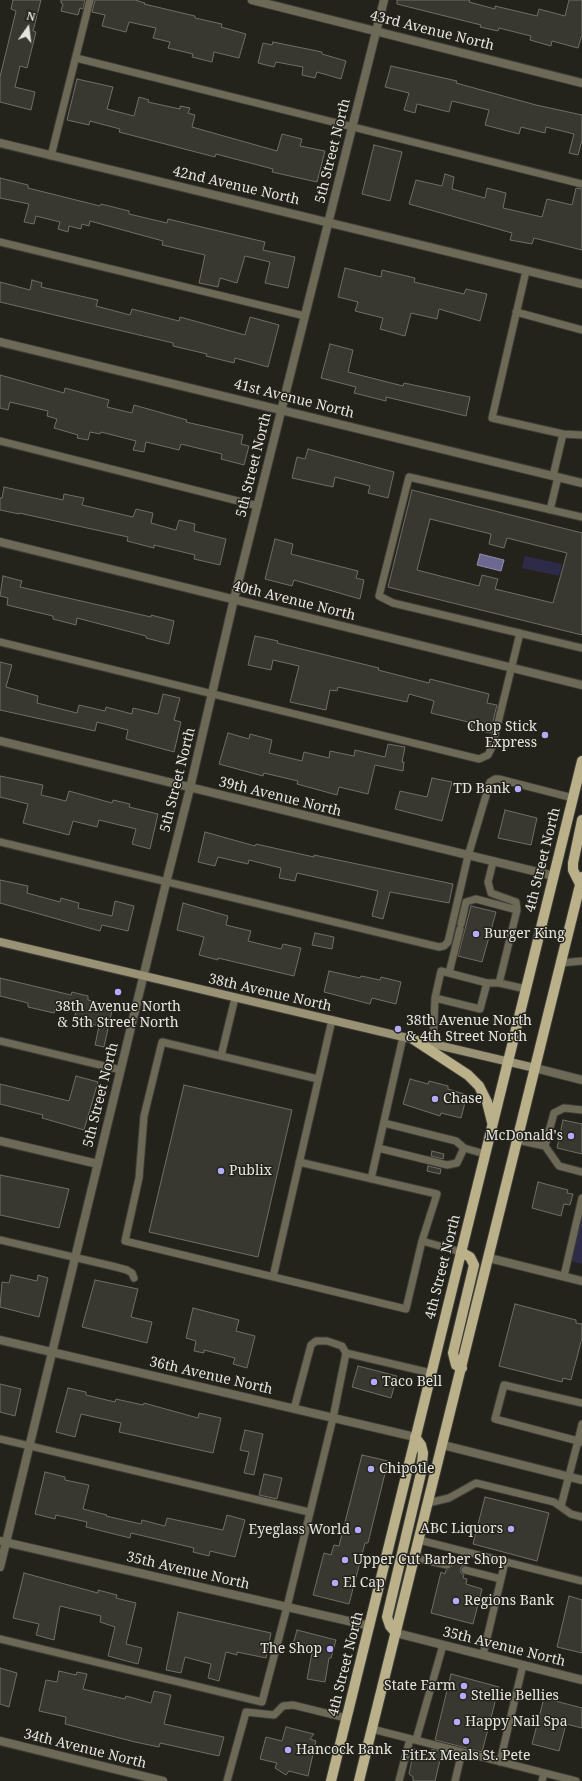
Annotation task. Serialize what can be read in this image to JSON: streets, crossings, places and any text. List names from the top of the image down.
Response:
{
  "streets": {
    "main road": ["4th Street North", "38th Avenue North"],
    "street": [
      "43rd Avenue North",
      "5th Street North",
      "42nd Avenue North",
      "41st Avenue North",
      "40th Avenue North",
      "39th Avenue North",
      "36th Avenue North",
      "35th Avenue North",
      "34th Avenue North"
    ]
  },
  "crossings": [
    ["43rd Avenue North", "5th Street North"],
    ["5th Street North", "42nd Avenue North"],
    ["5th Street North", "41st Avenue North"],
    ["5th Street North", "40th Avenue North"],
    ["5th Street North", "39th Avenue North"],
    ["5th Street North", "38th Avenue North"],
    ["5th Street North", "36th Avenue North"],
    ["5th Street North", "35th Avenue North"],
    ["39th Avenue North", "4th Street North"],
    ["4th Street North", "38th Avenue North"],
    ["4th Street North", "36th Avenue North"],
    ["4th Street North", "35th Avenue North"]
  ],
  "places": [
    "Chop Stick Express",
    "TD Bank",
    "Burger King",
    "38th Avenue North & 5th Street North",
    "38th Avenue North & 4th Street North",
    "Chase",
    "McDonald's",
    "Publix",
    "Taco Bell",
    "Chipotle",
    "ABC Liquors",
    "Eyeglass World",
    "Upper Cut Barber Shop",
    "El Cap",
    "Regions Bank",
    "The Shop",
    "State Farm",
    "Stellie Bellies",
    "Happy Nail Spa",
    "FitEx Meals St. Pete",
    "Hancock Bank"
  ],
  "north": "top"
}
